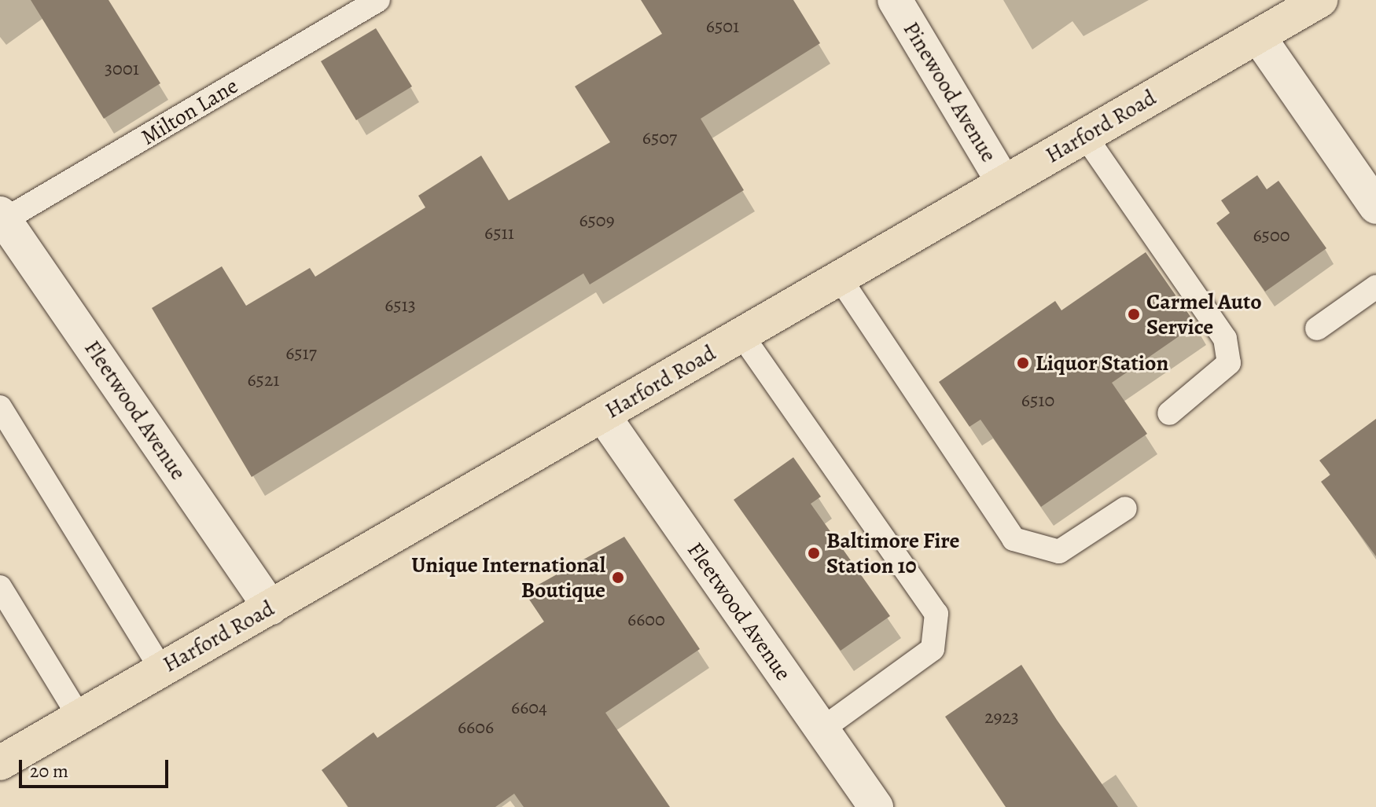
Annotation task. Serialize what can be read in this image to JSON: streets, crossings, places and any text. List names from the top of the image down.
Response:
{
  "streets": {
    "main road": ["Harford Road"],
    "street": ["Pinewood Avenue", "Fleetwood Avenue"],
    "lane": ["Milton Lane"]
  },
  "crossings": [
    ["Pinewood Avenue", "Harford Road"],
    ["Milton Lane", "Fleetwood Avenue"],
    ["Harford Road", "Fleetwood Avenue"]
  ],
  "places": [
    "Carmel Auto Service",
    "Liquor Station",
    "Baltimore Fire Station 10",
    "Unique International Boutique"
  ],
  "house_numbers": [
    "6501",
    "3001",
    "6507",
    "6509",
    "6511",
    "6500",
    "6513",
    "6517",
    "6521",
    "6510",
    "6600",
    "6604",
    "2923",
    "6606"
  ],
  "scale_bar": "20 m"
}
